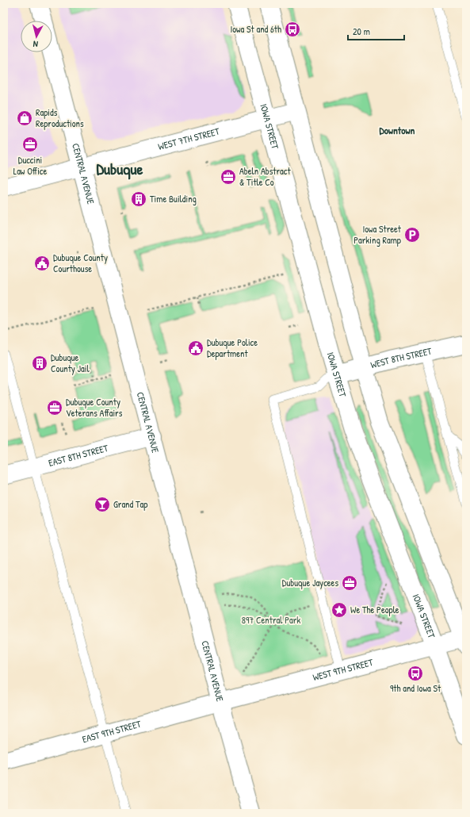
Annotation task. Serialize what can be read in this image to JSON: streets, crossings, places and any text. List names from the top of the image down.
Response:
{
  "streets": {
    "street": [
      "IOWA STREET",
      "WEST 7TH STREET",
      "CENTRAL AVENUE",
      "WEST 8TH STREET",
      "EAST 8TH STREET",
      "WEST 9TH STREET",
      "EAST 9TH STREET"
    ]
  },
  "crossings": [
    ["IOWA STREET", "WEST 7TH STREET"],
    ["IOWA STREET", "WEST 8TH STREET"],
    ["IOWA STREET", "WEST 9TH STREET"],
    ["WEST 7TH STREET", "CENTRAL AVENUE"],
    ["CENTRAL AVENUE", "EAST 8TH STREET"],
    ["CENTRAL AVENUE", "WEST 9TH STREET"],
    ["CENTRAL AVENUE", "EAST 9TH STREET"],
    ["WEST 9TH STREET", "EAST 9TH STREET"]
  ],
  "districts": ["Downtown", "Dubuque"],
  "parks": ["897 Central Park"],
  "places": {
    "bus stop": ["Iowa St and 6th", "9th and Iowa St"],
    "shop": ["Rapids Reproductions"],
    "office": [
      "Duccini Law Office",
      "Abeln Abstract & Title Co",
      "Dubuque County Veterans Affairs",
      "Dubuque Jaycees"
    ],
    "building": ["Time Building", "Dubuque County Jail"],
    "parking": ["Iowa Street Parking Ramp"],
    "public building": ["Dubuque County Courthouse", "Dubuque Police Department"],
    "bar": ["Grand Tap"],
    "place": ["We The People"]
  },
  "scale_bar": "20 m",
  "north": "bottom"
}
